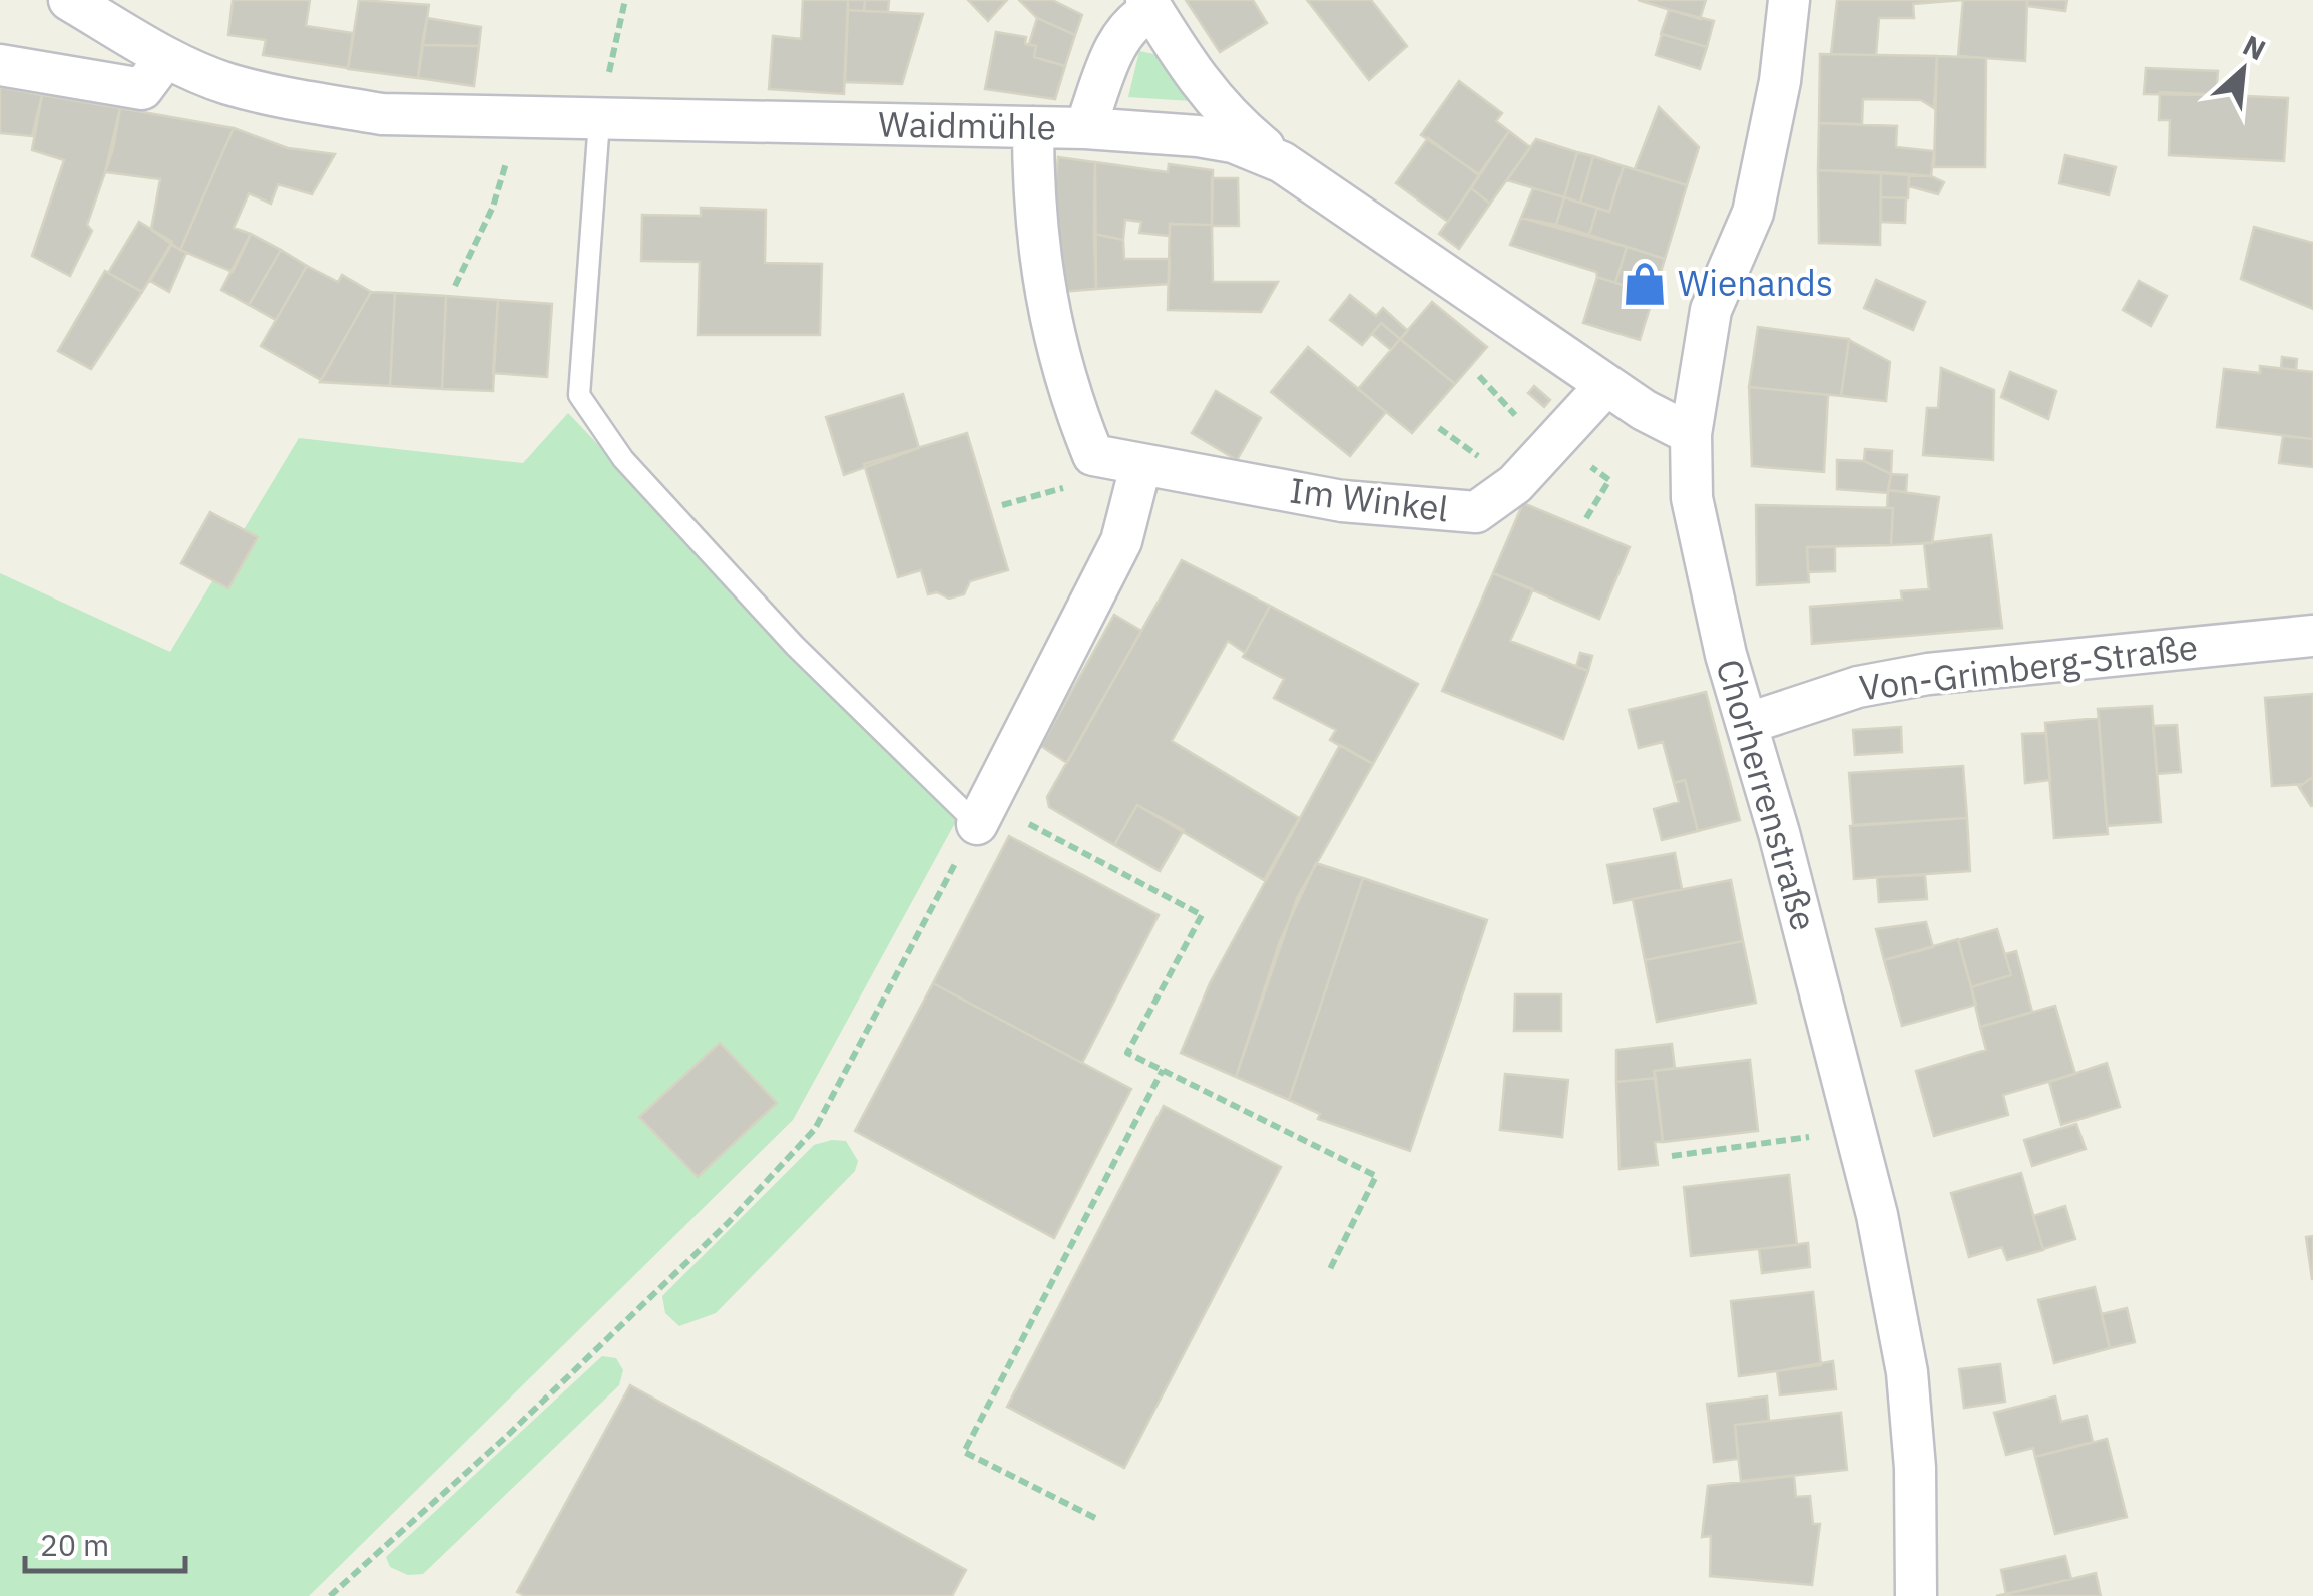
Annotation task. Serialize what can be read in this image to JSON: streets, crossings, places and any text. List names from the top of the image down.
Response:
{
  "streets": {
    "street": [
      "Waidmühle",
      "Im Winkel",
      "Von-Grimberg-Straße",
      "Chorherrenstraße"
    ]
  },
  "crossings": [
    ["Waidmühle", "Im Winkel"],
    ["Waidmühle", "Chorherrenstraße"],
    ["Von-Grimberg-Straße", "Chorherrenstraße"]
  ],
  "places": {
    "shop": ["Wienands"]
  },
  "scale_bar": "20 m",
  "north": "top right"
}
